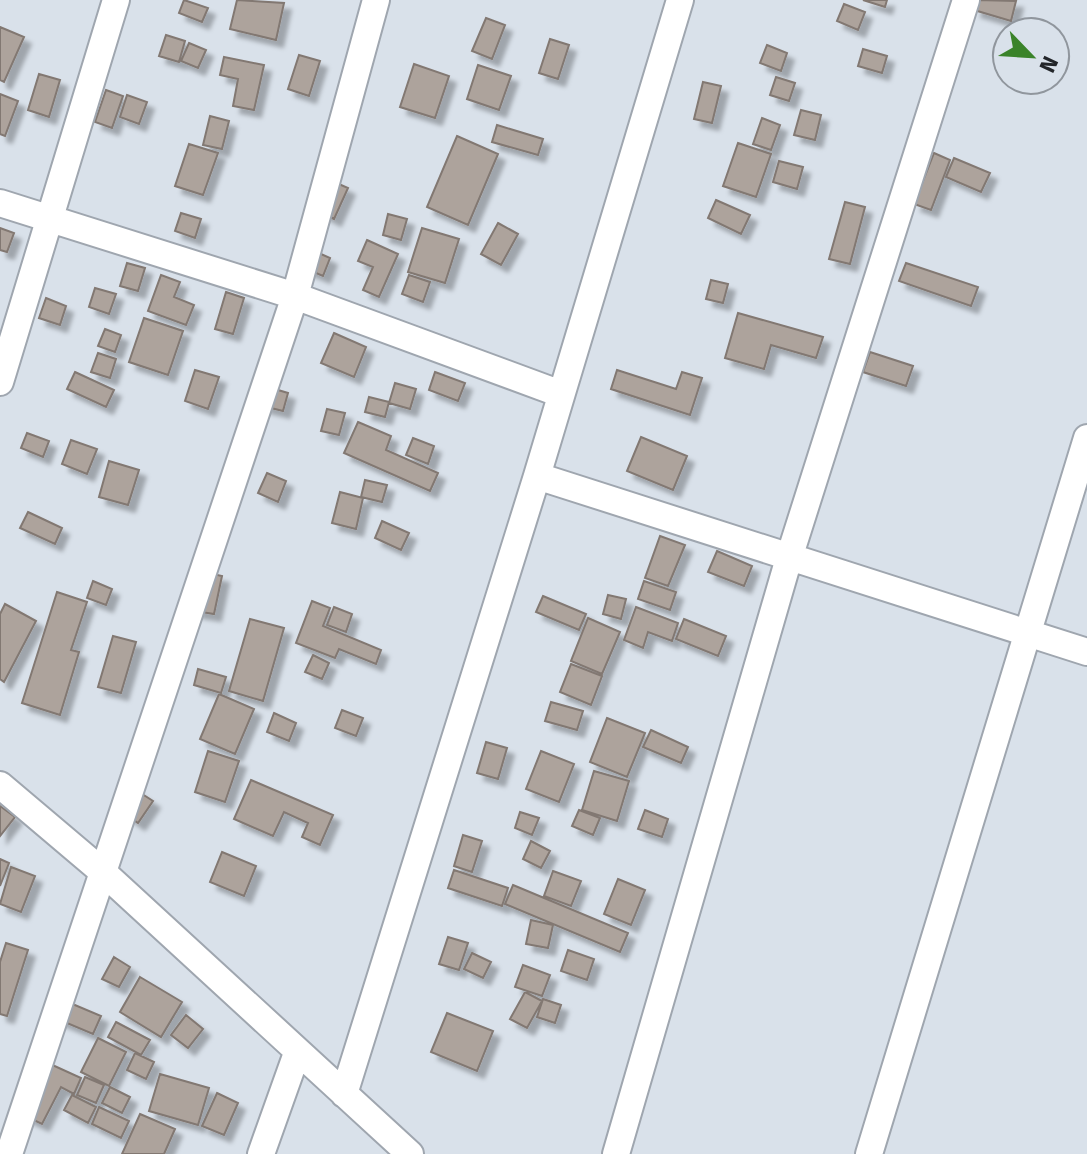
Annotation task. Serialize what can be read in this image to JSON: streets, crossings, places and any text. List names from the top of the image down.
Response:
{
  "north": "bottom right"
}
